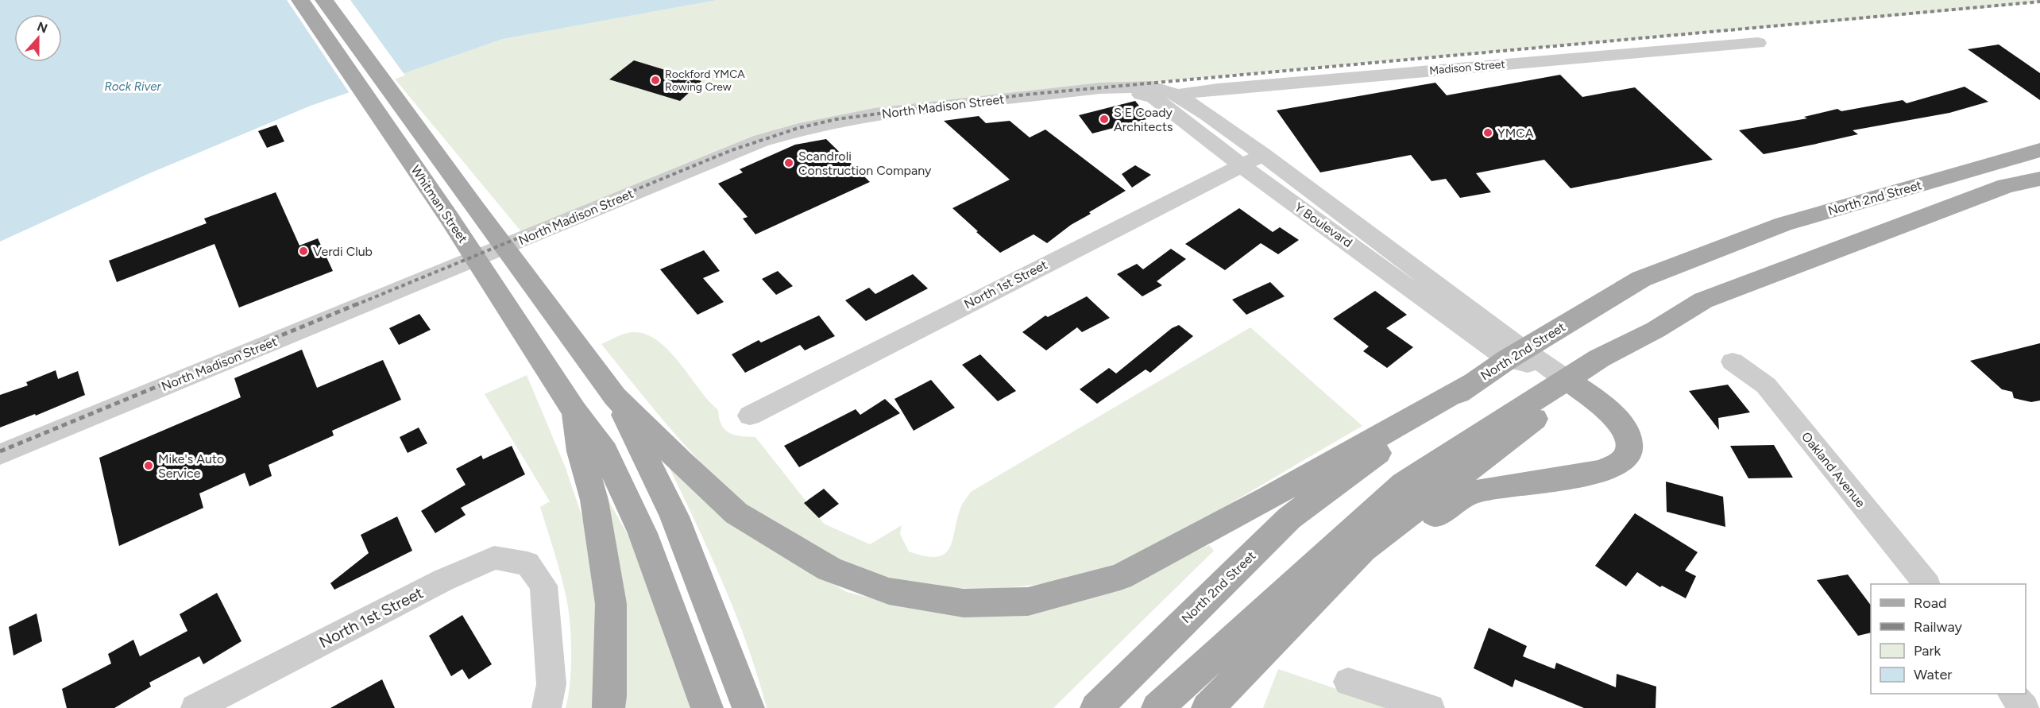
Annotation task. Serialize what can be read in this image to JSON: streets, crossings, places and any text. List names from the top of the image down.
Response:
{
  "streets": {
    "main road": ["North 2nd Street", "Whitman Street"],
    "street": [
      "Madison Street",
      "North Madison Street",
      "Y Boulevard",
      "North 1st Street",
      "Oakland Avenue"
    ]
  },
  "crossings": [
    ["Madison Street", "North Madison Street"],
    ["Madison Street", "Y Boulevard"],
    ["North Madison Street", "Y Boulevard"],
    ["North 2nd Street", "Y Boulevard"],
    ["Y Boulevard", "North 1st Street"]
  ],
  "water": ["Rock River"],
  "places": [
    "Rockford YMCA Rowing Crew",
    "S E Coady Architects",
    "YMCA",
    "Scandroli Construction Company",
    "Verdi Club",
    "Mike's Auto Service"
  ],
  "legend": [
    "Road",
    "Railway",
    "Park",
    "Water"
  ],
  "north": "top"
}
